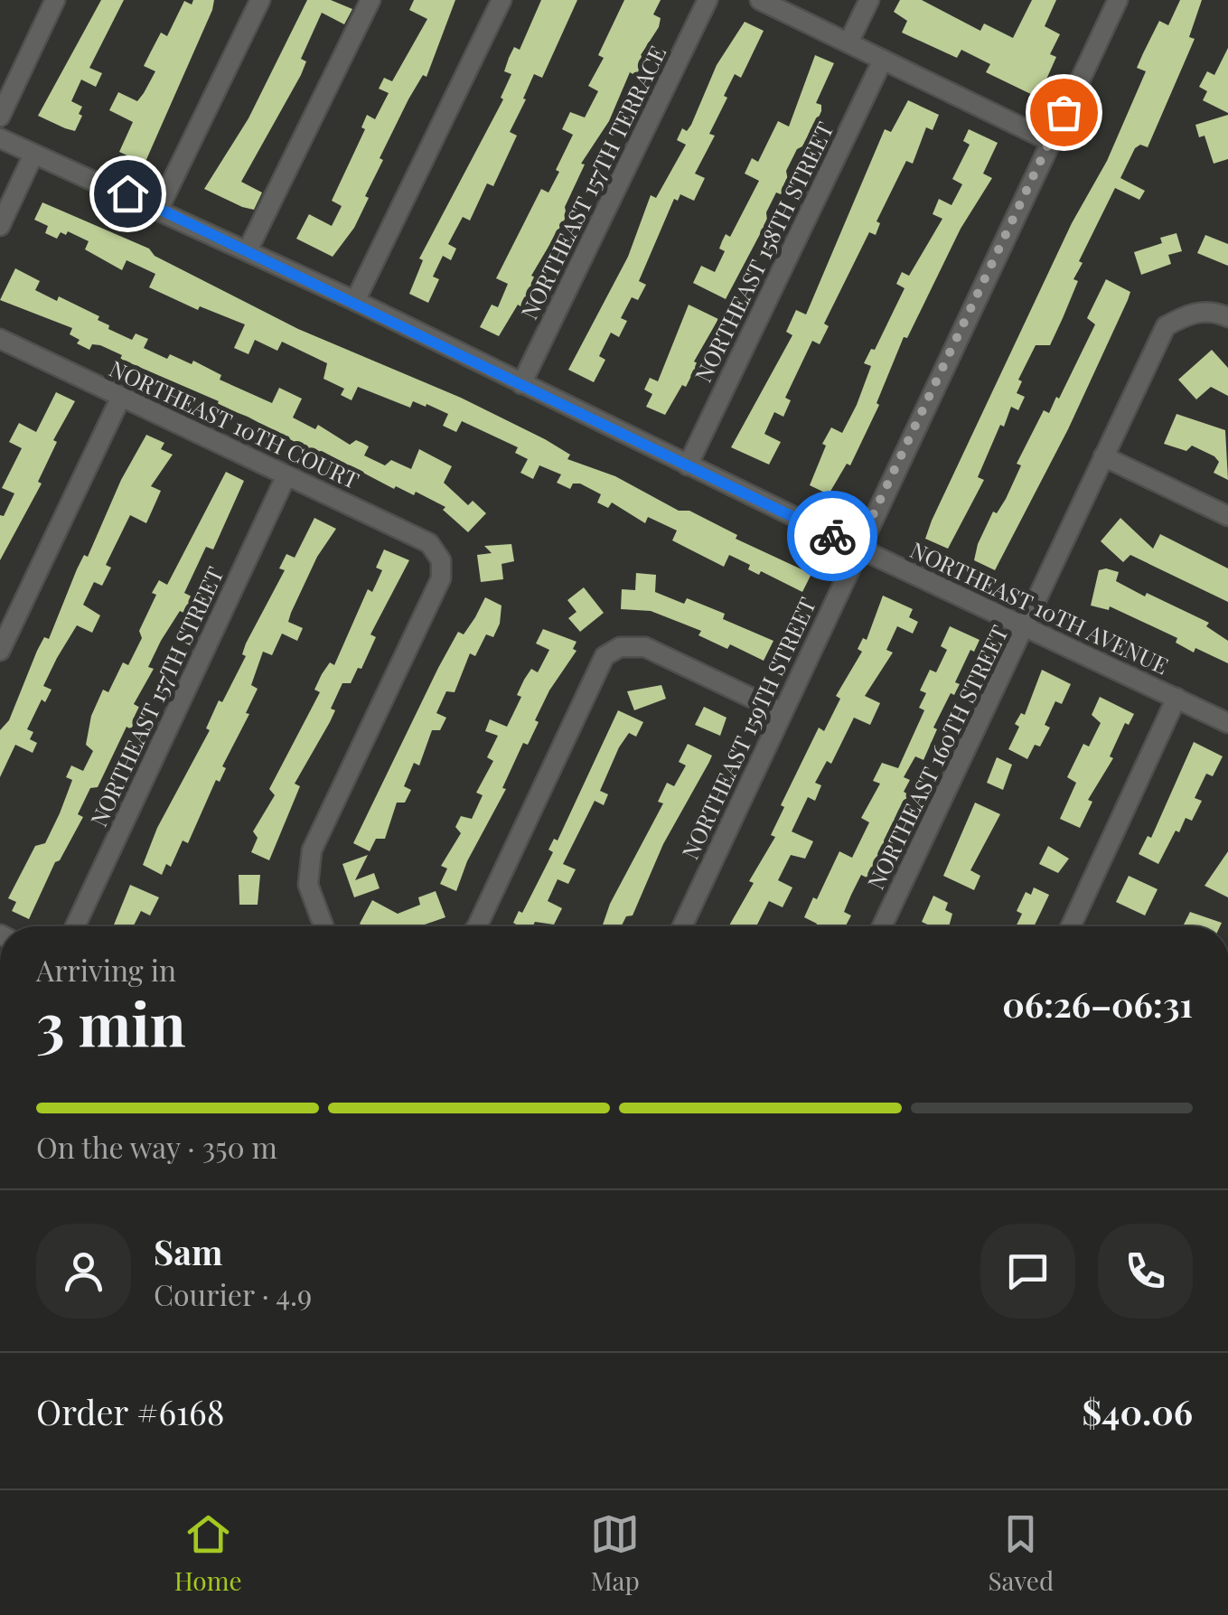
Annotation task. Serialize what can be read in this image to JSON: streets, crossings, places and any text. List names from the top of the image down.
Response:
{
  "streets": {
    "street": [
      "NORTHEAST 157TH TERRACE",
      "NORTHEAST 158TH STREET",
      "NORTHEAST 10TH COURT",
      "NORTHEAST 10TH AVENUE",
      "NORTHEAST 157TH STREET",
      "NORTHEAST 159TH STREET",
      "NORTHEAST 160TH STREET"
    ]
  },
  "crossings": [
    ["NORTHEAST 157TH TERRACE", "NORTHEAST 10TH AVENUE"],
    ["NORTHEAST 158TH STREET", "NORTHEAST 10TH AVENUE"],
    ["NORTHEAST 10TH COURT", "NORTHEAST 157TH STREET"],
    ["NORTHEAST 10TH AVENUE", "NORTHEAST 159TH STREET"],
    ["NORTHEAST 10TH AVENUE", "NORTHEAST 160TH STREET"]
  ],
  "page": {
    "heading": ["3 min", "Arriving in", "06:26–06:31"],
    "panel": [
      "Sam",
      "Courier · 4.9",
      "Order #6168",
      "$40.06"
    ],
    "bar": "On the way · 350 m",
    "tabs": ["Home", "Map", "Saved"]
  }
}
